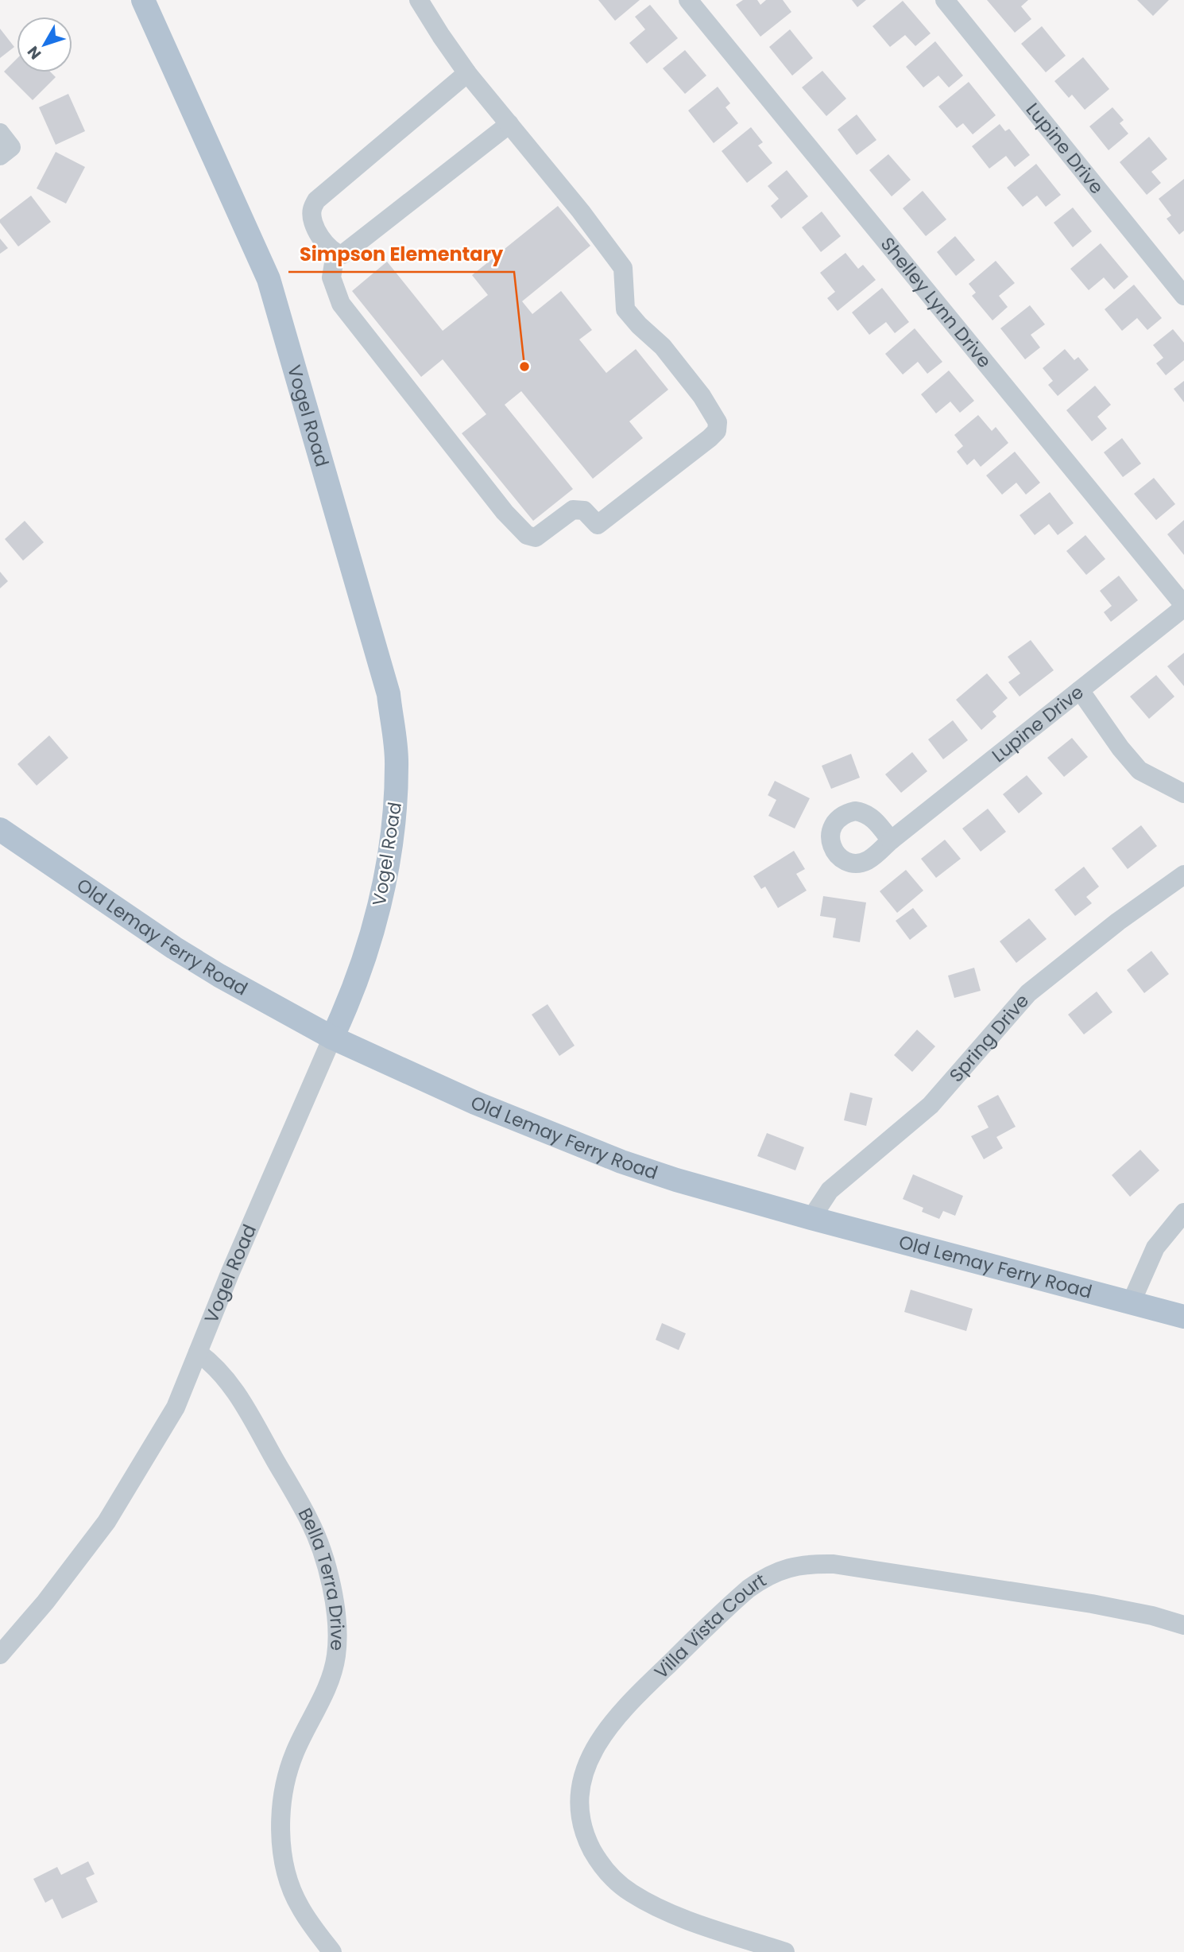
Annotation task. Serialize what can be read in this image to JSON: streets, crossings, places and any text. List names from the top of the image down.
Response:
{
  "streets": {
    "main road": ["Vogel Road", "Old Lemay Ferry Road"],
    "street": [
      "Lupine Drive",
      "Shelley Lynn Drive",
      "Spring Drive",
      "Bella Terra Drive",
      "Villa Vista Court"
    ]
  },
  "crossings": [
    ["Lupine Drive", "Shelley Lynn Drive"],
    ["Vogel Road", "Old Lemay Ferry Road"],
    ["Vogel Road", "Bella Terra Drive"],
    ["Old Lemay Ferry Road", "Spring Drive"]
  ],
  "places": ["Simpson Elementary"],
  "north": "bottom left"
}
